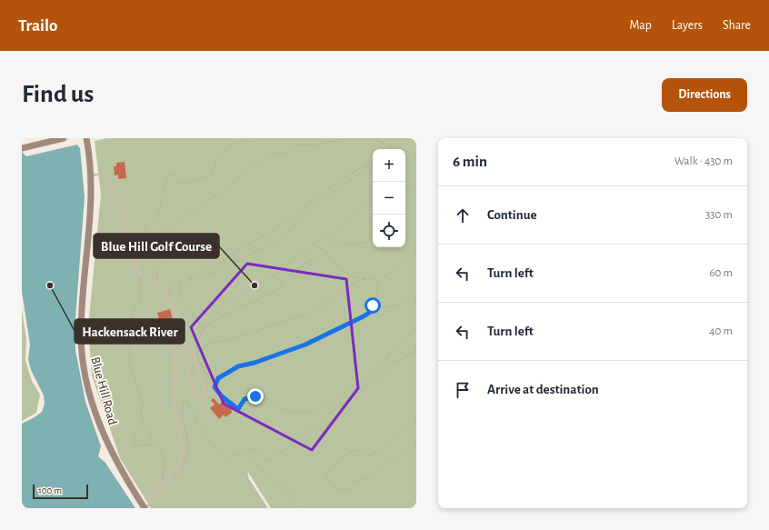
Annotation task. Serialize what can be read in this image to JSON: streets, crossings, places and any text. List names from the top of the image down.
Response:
{
  "streets": {
    "street": ["Blue Hill Road"]
  },
  "places": ["Hackensack River", "Blue Hill Golf Course"],
  "scale_bar": "100 m",
  "page": {
    "header": "Trailo",
    "nav": ["Map", "Layers", "Share"],
    "buttons": "Directions",
    "title": "Find us",
    "heading": ["6 min", "Walk · 430 m"],
    "map_buttons": ["+", "−"],
    "list": [
      ["Continue", "330 m"],
      ["Turn left", "60 m"],
      ["Turn left", "40 m"],
      "Arrive at destination"
    ],
    "scale": "100 m"
  }
}
